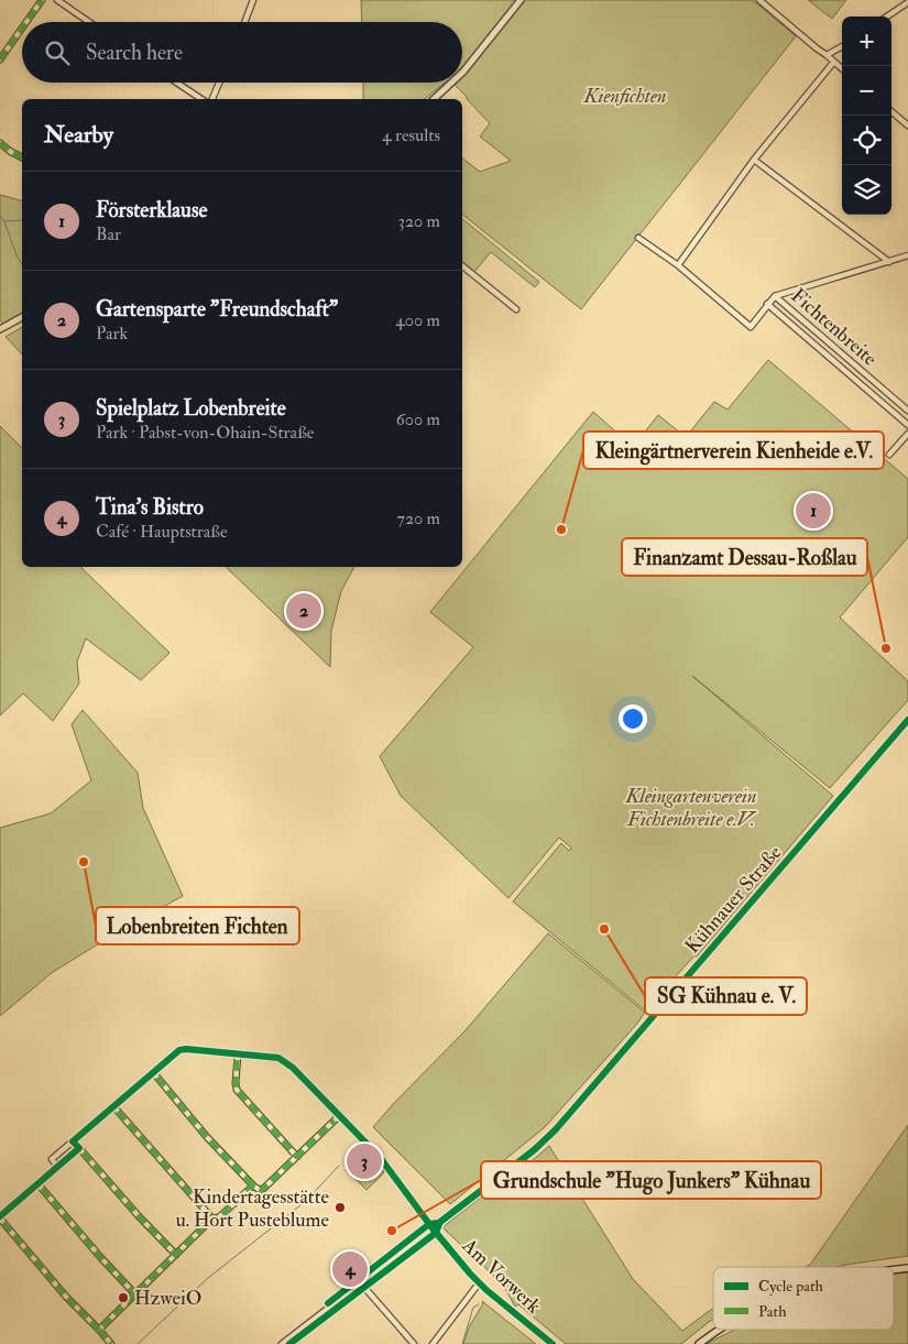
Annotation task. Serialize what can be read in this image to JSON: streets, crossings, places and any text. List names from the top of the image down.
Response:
{
  "streets": {
    "street": ["Fichtenbreite", "Kühnauer Straße", "Am Vorwerk"]
  },
  "crossings": [
    ["Kühnauer Straße", "Am Vorwerk"]
  ],
  "parks": ["Kienfichten", "Kleingartenverein Fichtenbreite e.V."],
  "places": [
    "Kleingärtnerverein Kienheide e.V.",
    "Finanzamt Dessau-Roßlau",
    "Lobenbreiten Fichten",
    "SG Kühnau e. V.",
    "Kindertagesstätte u. Hort Pusteblume",
    "Grundschule \"Hugo Junkers\" Kühnau",
    "HzweiO"
  ],
  "legend": ["Cycle path", "Path"],
  "page": {
    "map_buttons": ["+", "−"],
    "search": "Search here",
    "heading": ["Nearby", "4 results"],
    "list": [
      {
        "mark": "1",
        "name": "Försterklause",
        "note": "Bar",
        "value": "320 m"
      },
      {
        "mark": "2",
        "name": "Gartensparte \"Freundschaft\"",
        "note": "Park",
        "value": "400 m"
      },
      {
        "mark": "3",
        "name": "Spielplatz Lobenbreite",
        "note": "Park · Pabst-von-Ohain-Straße",
        "value": "600 m"
      },
      {
        "mark": "4",
        "name": "Tina's Bistro",
        "note": "Café · Hauptstraße",
        "value": "720 m"
      }
    ],
    "pins": [
      "1",
      "2",
      "3",
      "4"
    ]
  }
}
